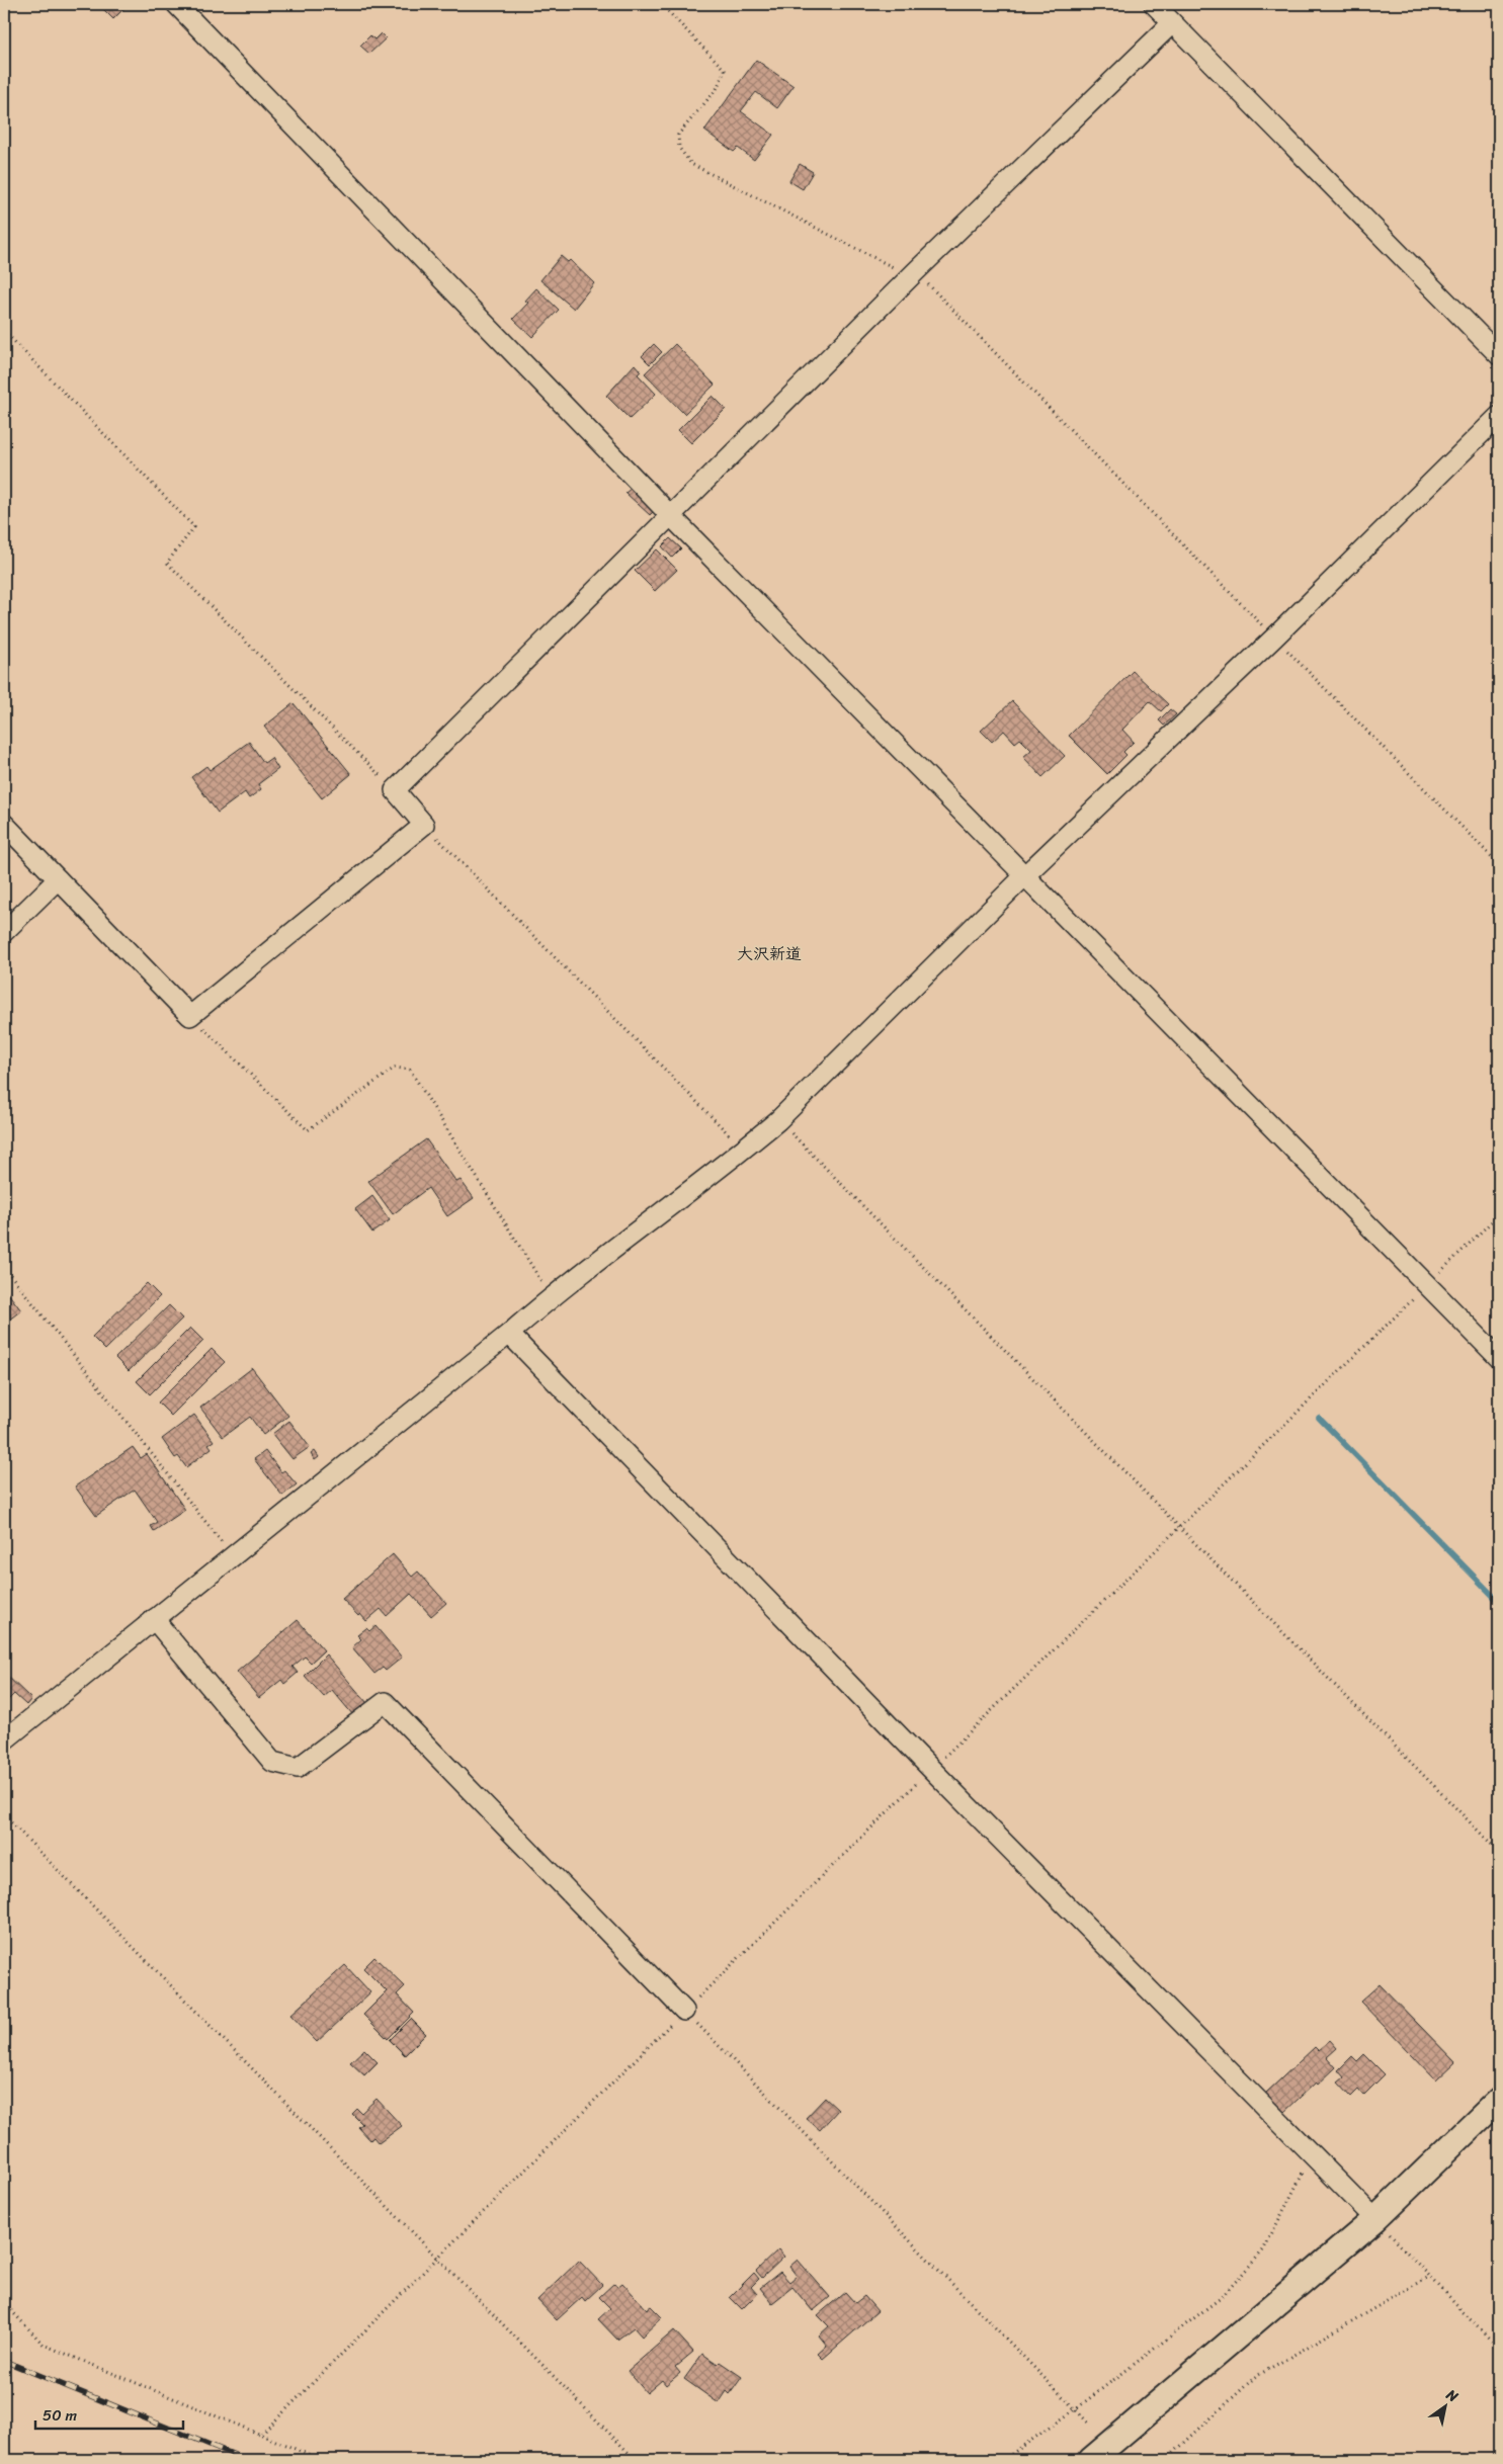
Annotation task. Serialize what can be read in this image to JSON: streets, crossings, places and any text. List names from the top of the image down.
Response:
{
  "districts": ["大沢新道"],
  "scale_bar": "50 m",
  "north": "top right"
}
